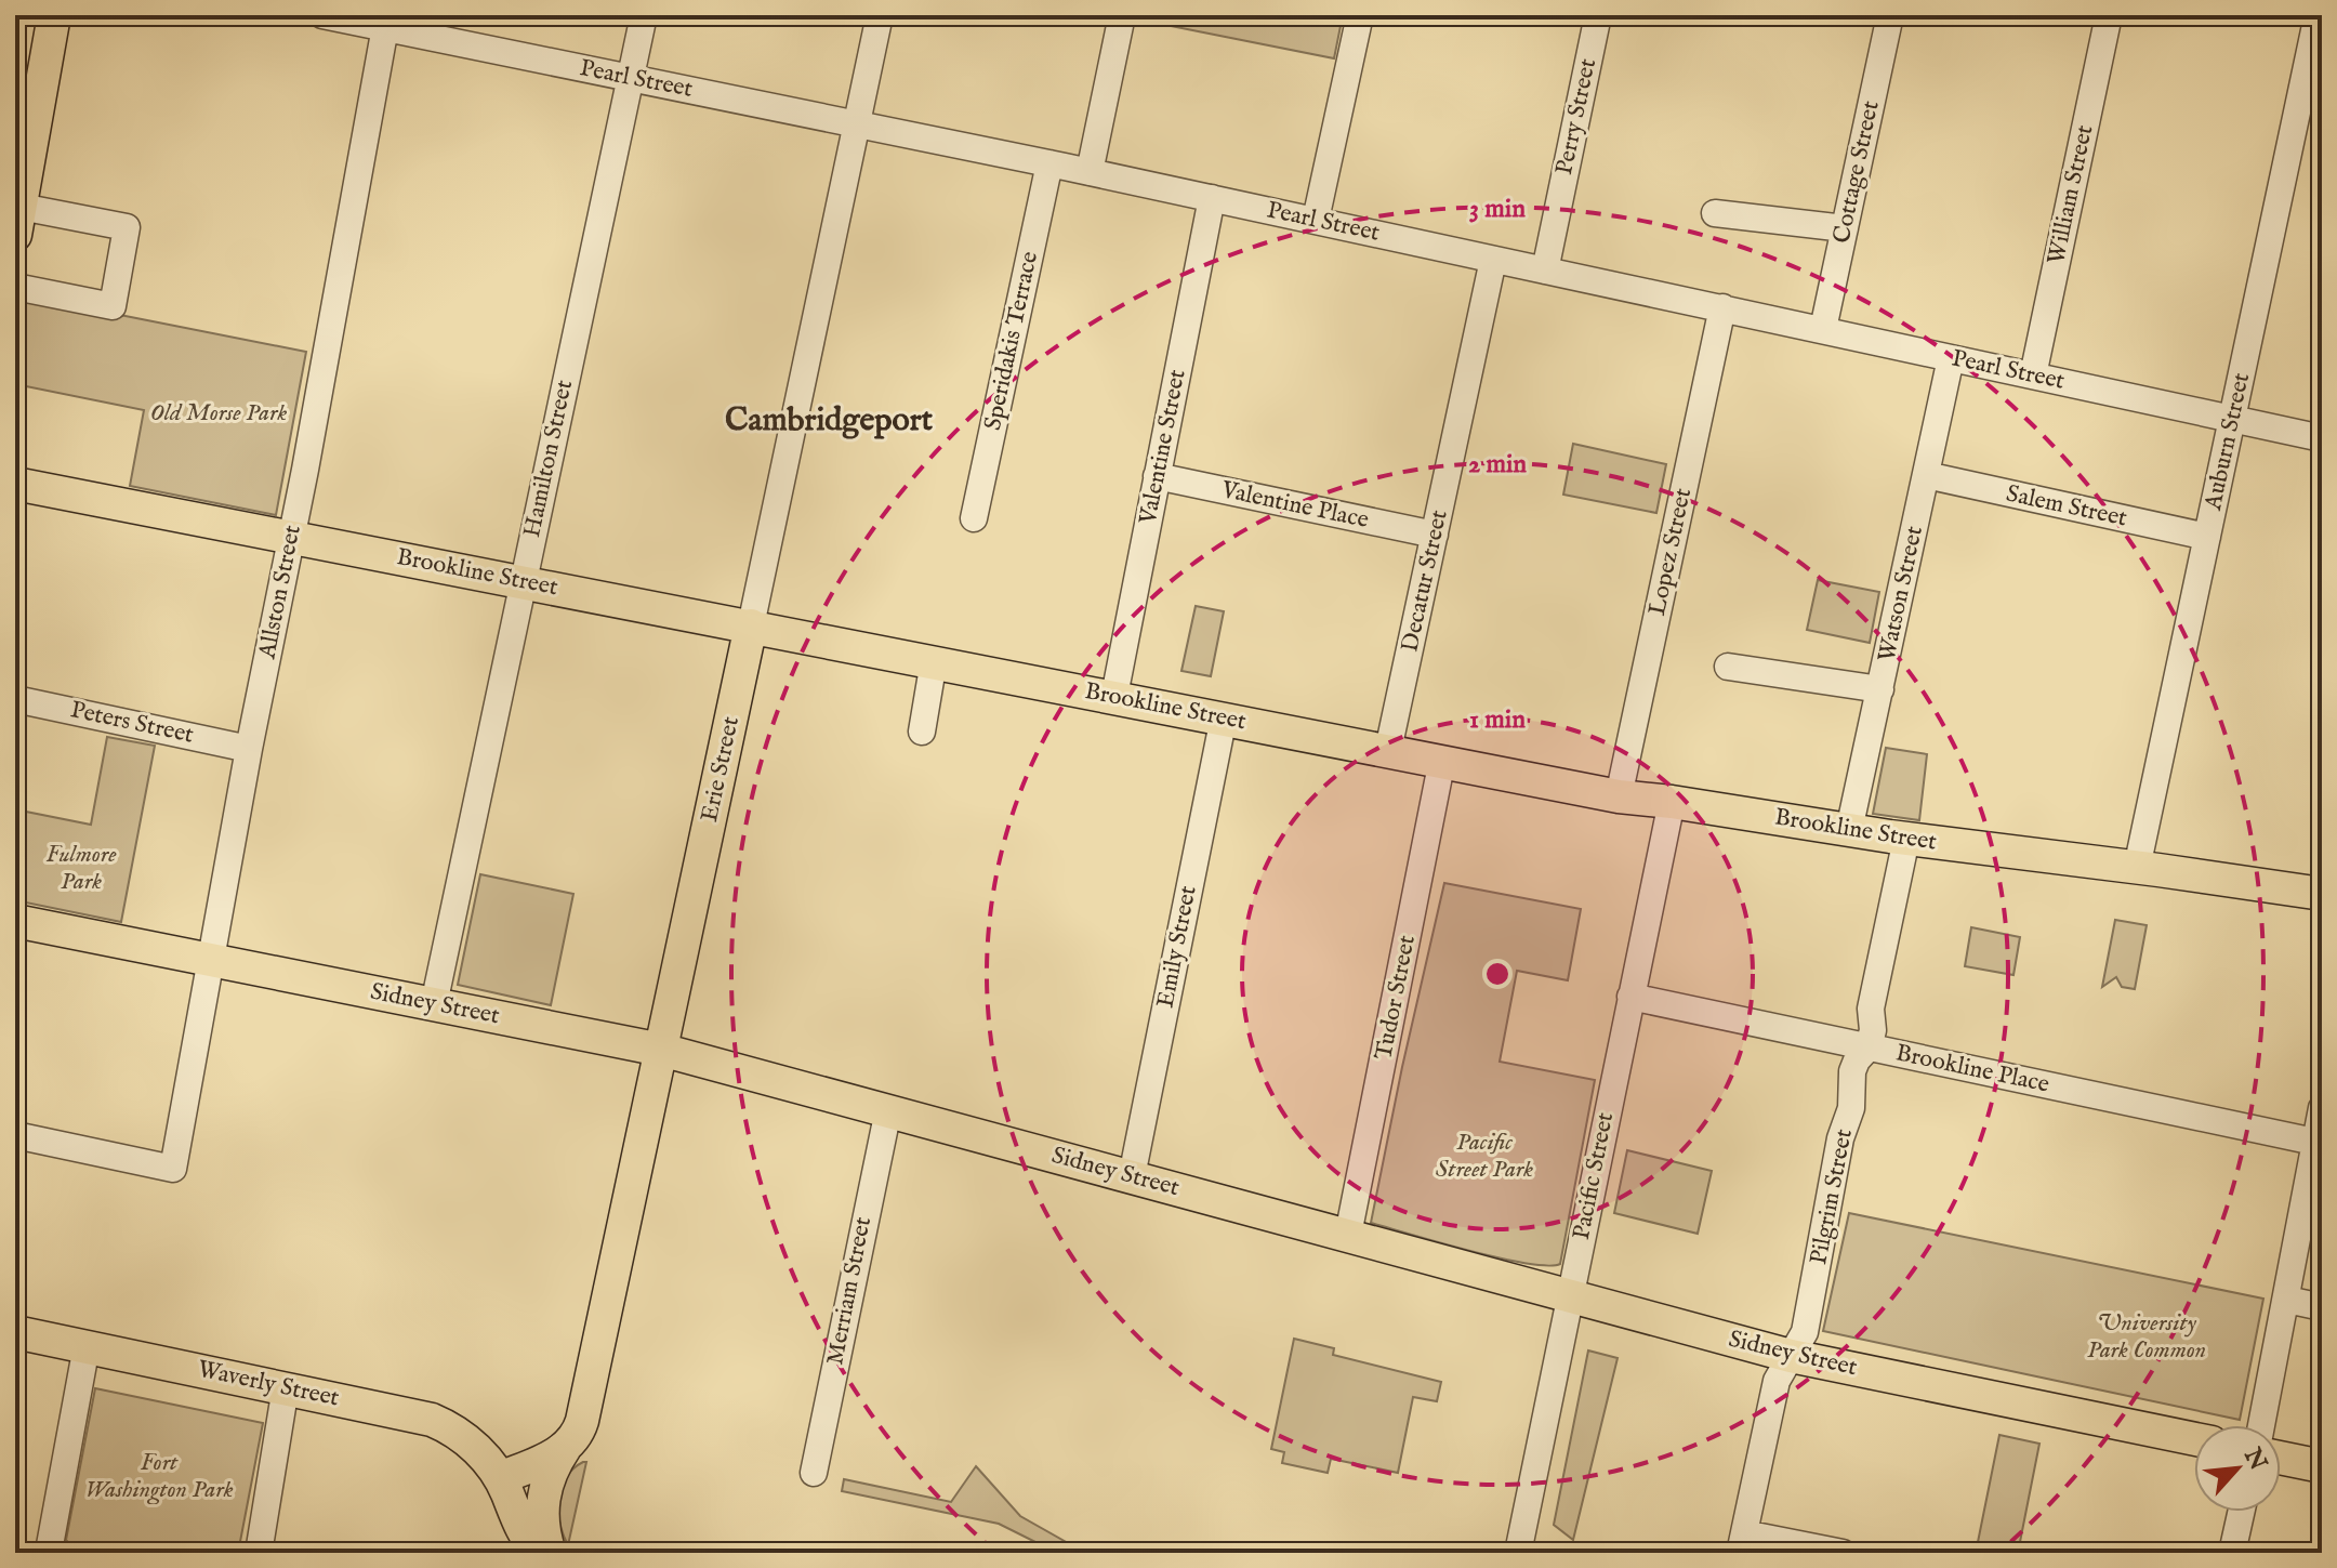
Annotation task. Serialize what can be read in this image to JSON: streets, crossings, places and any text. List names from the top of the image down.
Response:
{
  "streets": {
    "main road": [
      "Brookline Street",
      "Erie Street",
      "Sidney Street",
      "Waverly Street"
    ],
    "street": [
      "Pearl Street",
      "Perry Street",
      "Cottage Street",
      "William Street",
      "Speridakis Terrace",
      "Auburn Street",
      "Valentine Street",
      "Hamilton Street",
      "Valentine Place",
      "Salem Street",
      "Lopez Street",
      "Decatur Street",
      "Allston Street",
      "Watson Street",
      "Peters Street",
      "Emily Street",
      "Tudor Street",
      "Brookline Place",
      "Pacific Street",
      "Pilgrim Street",
      "Merriam Street"
    ]
  },
  "crossings": [
    ["Pearl Street", "Perry Street"],
    ["Pearl Street", "Cottage Street"],
    ["Pearl Street", "William Street"],
    ["Pearl Street", "Speridakis Terrace"],
    ["Pearl Street", "Auburn Street"],
    ["Pearl Street", "Valentine Street"],
    ["Pearl Street", "Hamilton Street"],
    ["Pearl Street", "Lopez Street"],
    ["Pearl Street", "Decatur Street"],
    ["Pearl Street", "Allston Street"],
    ["Pearl Street", "Watson Street"],
    ["Pearl Street", "Erie Street"],
    ["Auburn Street", "Salem Street"],
    ["Auburn Street", "Brookline Street"],
    ["Valentine Street", "Valentine Place"],
    ["Valentine Street", "Brookline Street"],
    ["Hamilton Street", "Brookline Street"],
    ["Hamilton Street", "Sidney Street"],
    ["Valentine Place", "Decatur Street"],
    ["Salem Street", "Watson Street"],
    ["Lopez Street", "Brookline Street"],
    ["Brookline Street", "Decatur Street"],
    ["Brookline Street", "Allston Street"],
    ["Brookline Street", "Watson Street"],
    ["Brookline Street", "Erie Street"],
    ["Brookline Street", "Emily Street"],
    ["Brookline Street", "Tudor Street"],
    ["Brookline Street", "Pacific Street"],
    ["Brookline Street", "Pilgrim Street"],
    ["Allston Street", "Peters Street"],
    ["Allston Street", "Sidney Street"],
    ["Erie Street", "Sidney Street"],
    ["Emily Street", "Sidney Street"],
    ["Tudor Street", "Sidney Street"],
    ["Sidney Street", "Pacific Street"],
    ["Sidney Street", "Pilgrim Street"],
    ["Sidney Street", "Merriam Street"],
    ["Brookline Place", "Pacific Street"],
    ["Brookline Place", "Pilgrim Street"]
  ],
  "districts": ["Cambridgeport"],
  "parks": [
    "Old Morse Park",
    "Fulmore Park",
    "Pacific Street Park",
    "University Park Common",
    "Fort Washington Park"
  ],
  "north": "top right",
  "rings": ["3 min", "2 min", "1 min"]
}
